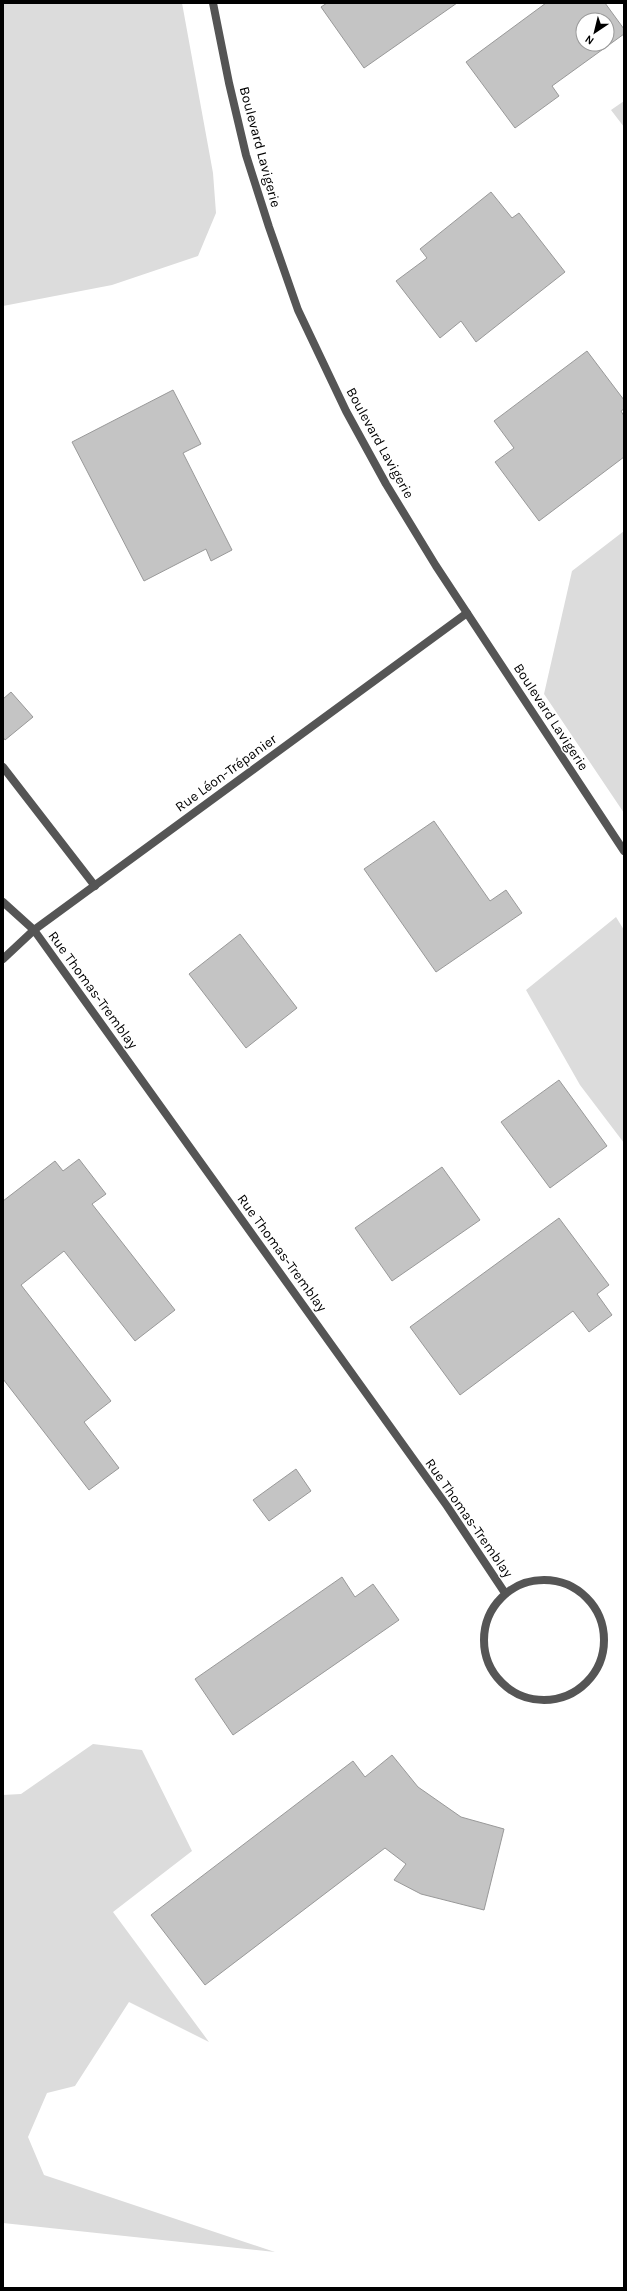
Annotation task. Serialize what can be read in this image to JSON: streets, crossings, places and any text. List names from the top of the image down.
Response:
{
  "streets": {
    "street": ["Boulevard Lavigerie", "Rue Léon-Trépanier", "Rue Thomas-Tremblay"]
  },
  "crossings": [
    ["Boulevard Lavigerie", "Rue Léon-Trépanier"],
    ["Rue Léon-Trépanier", "Rue Thomas-Tremblay"]
  ],
  "north": "bottom left"
}
